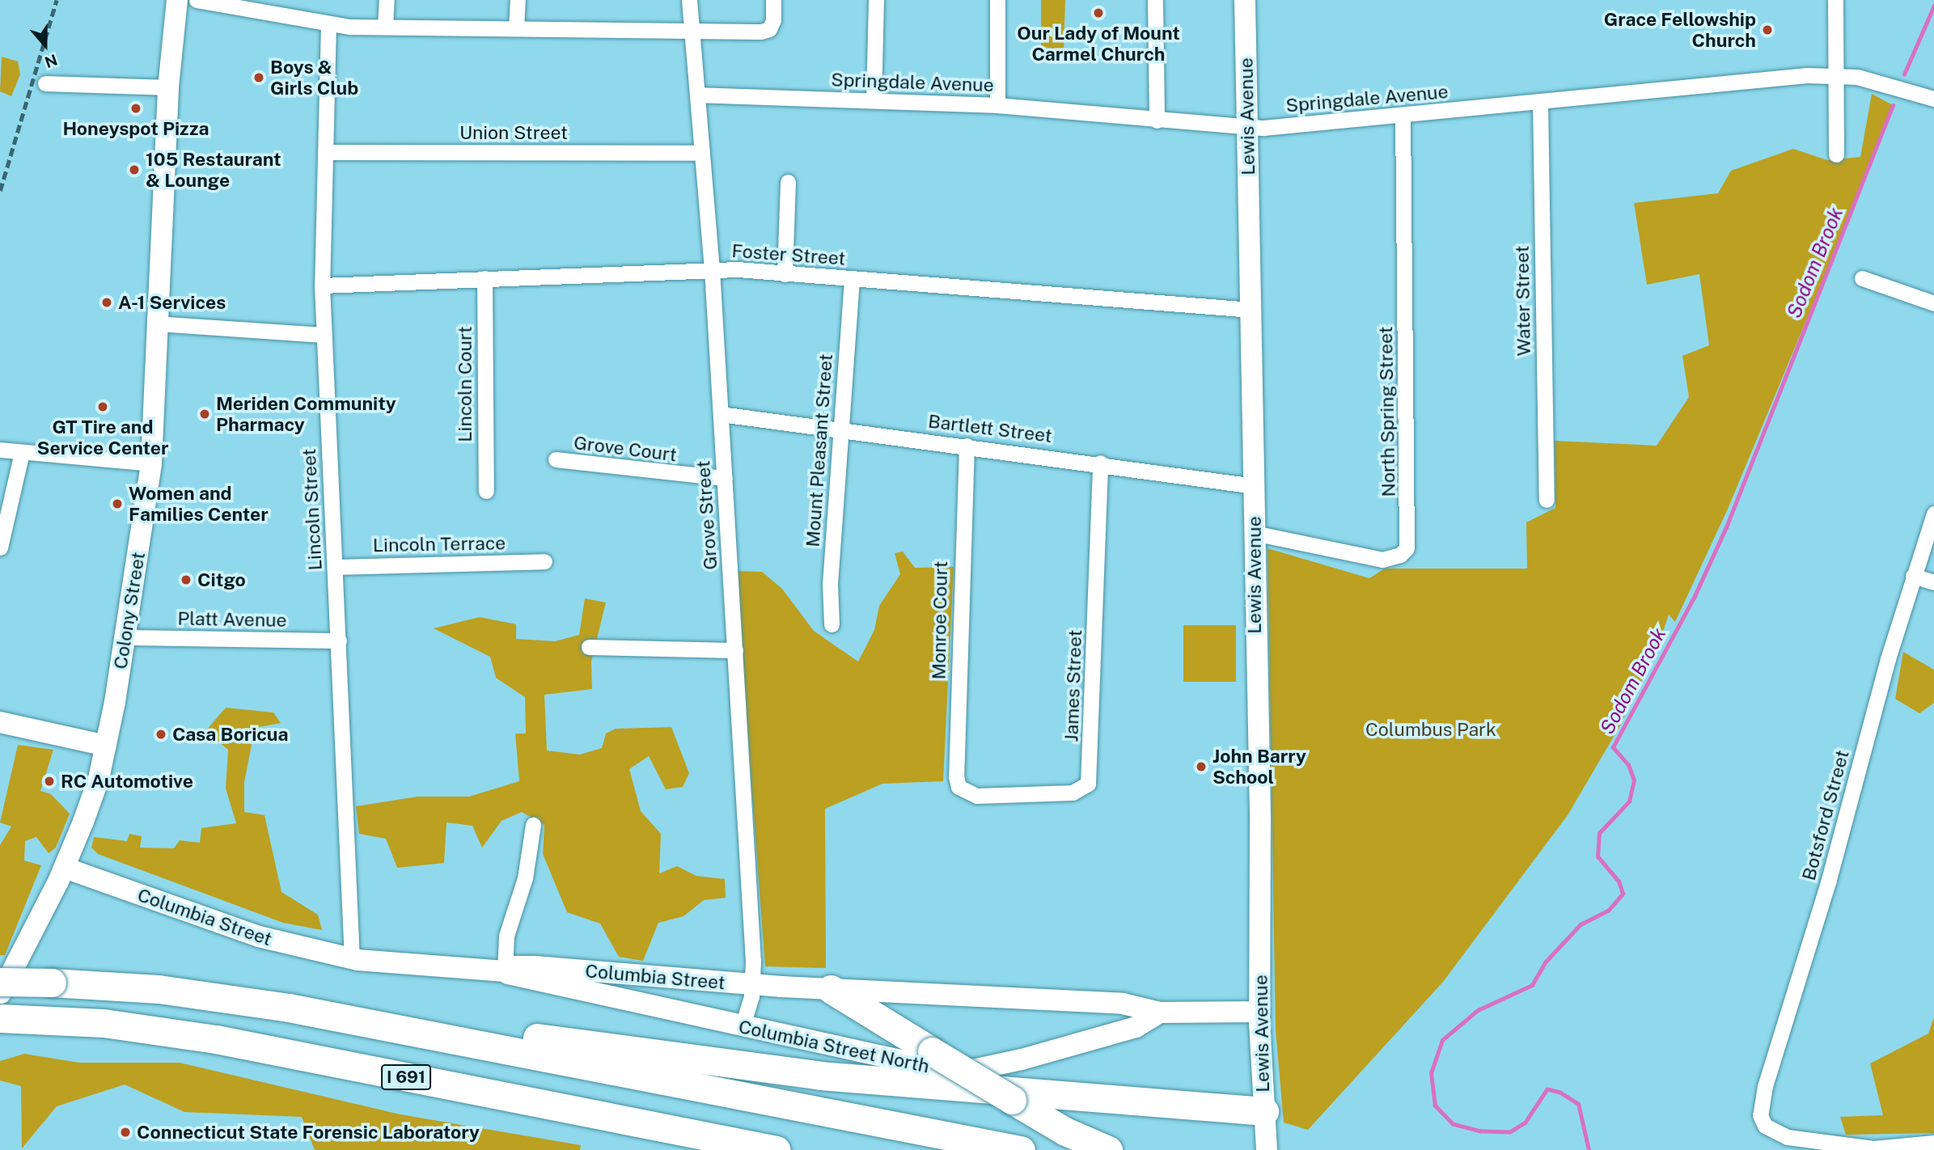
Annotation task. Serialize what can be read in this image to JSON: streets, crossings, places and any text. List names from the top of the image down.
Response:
{
  "streets": {
    "highway": ["I 691"],
    "main road": [
      "Lewis Avenue",
      "Colony Street",
      "Columbia Street",
      "Columbia Street North"
    ],
    "street": [
      "Springdale Avenue",
      "Union Street",
      "Foster Street",
      "Water Street",
      "Lincoln Court",
      "North Spring Street",
      "Bartlett Street",
      "Grove Court",
      "Mount Pleasant Street",
      "Lincoln Street",
      "Grove Street",
      "Lincoln Terrace",
      "Platt Avenue",
      "Monroe Court",
      "James Street",
      "Botsford Street"
    ]
  },
  "crossings": [
    ["Springdale Avenue", "Lewis Avenue"],
    ["Springdale Avenue", "Water Street"],
    ["Springdale Avenue", "North Spring Street"],
    ["Springdale Avenue", "Grove Street"],
    ["Lewis Avenue", "Foster Street"],
    ["Lewis Avenue", "North Spring Street"],
    ["Lewis Avenue", "Bartlett Street"],
    ["Lewis Avenue", "Columbia Street"],
    ["Union Street", "Lincoln Street"],
    ["Union Street", "Grove Street"],
    ["Foster Street", "Lincoln Court"],
    ["Foster Street", "Mount Pleasant Street"],
    ["Foster Street", "Lincoln Street"],
    ["Foster Street", "Grove Street"],
    ["Bartlett Street", "Mount Pleasant Street"],
    ["Bartlett Street", "Grove Street"],
    ["Bartlett Street", "Monroe Court"],
    ["Bartlett Street", "James Street"],
    ["Grove Court", "Grove Street"],
    ["Lincoln Street", "Lincoln Terrace"],
    ["Lincoln Street", "Platt Avenue"],
    ["Lincoln Street", "Columbia Street"],
    ["Grove Street", "Columbia Street"],
    ["Grove Street", "Columbia Street North"],
    ["Colony Street", "Platt Avenue"],
    ["Colony Street", "Columbia Street"],
    ["Monroe Court", "James Street"],
    ["Columbia Street", "Columbia Street North"]
  ],
  "water": ["Sodom Brook"],
  "parks": ["Columbus Park"],
  "places": [
    "Our Lady of Mount Carmel Church",
    "Grace Fellowship Church",
    "Boys & Girls Club",
    "Honeyspot Pizza",
    "105 Restaurant & Lounge",
    "A-1 Services",
    "GT Tire and Service Center",
    "Meriden Community Pharmacy",
    "Women and Families Center",
    "Citgo",
    "Casa Boricua",
    "John Barry School",
    "RC Automotive",
    "Connecticut State Forensic Laboratory"
  ],
  "north": "bottom"
}
